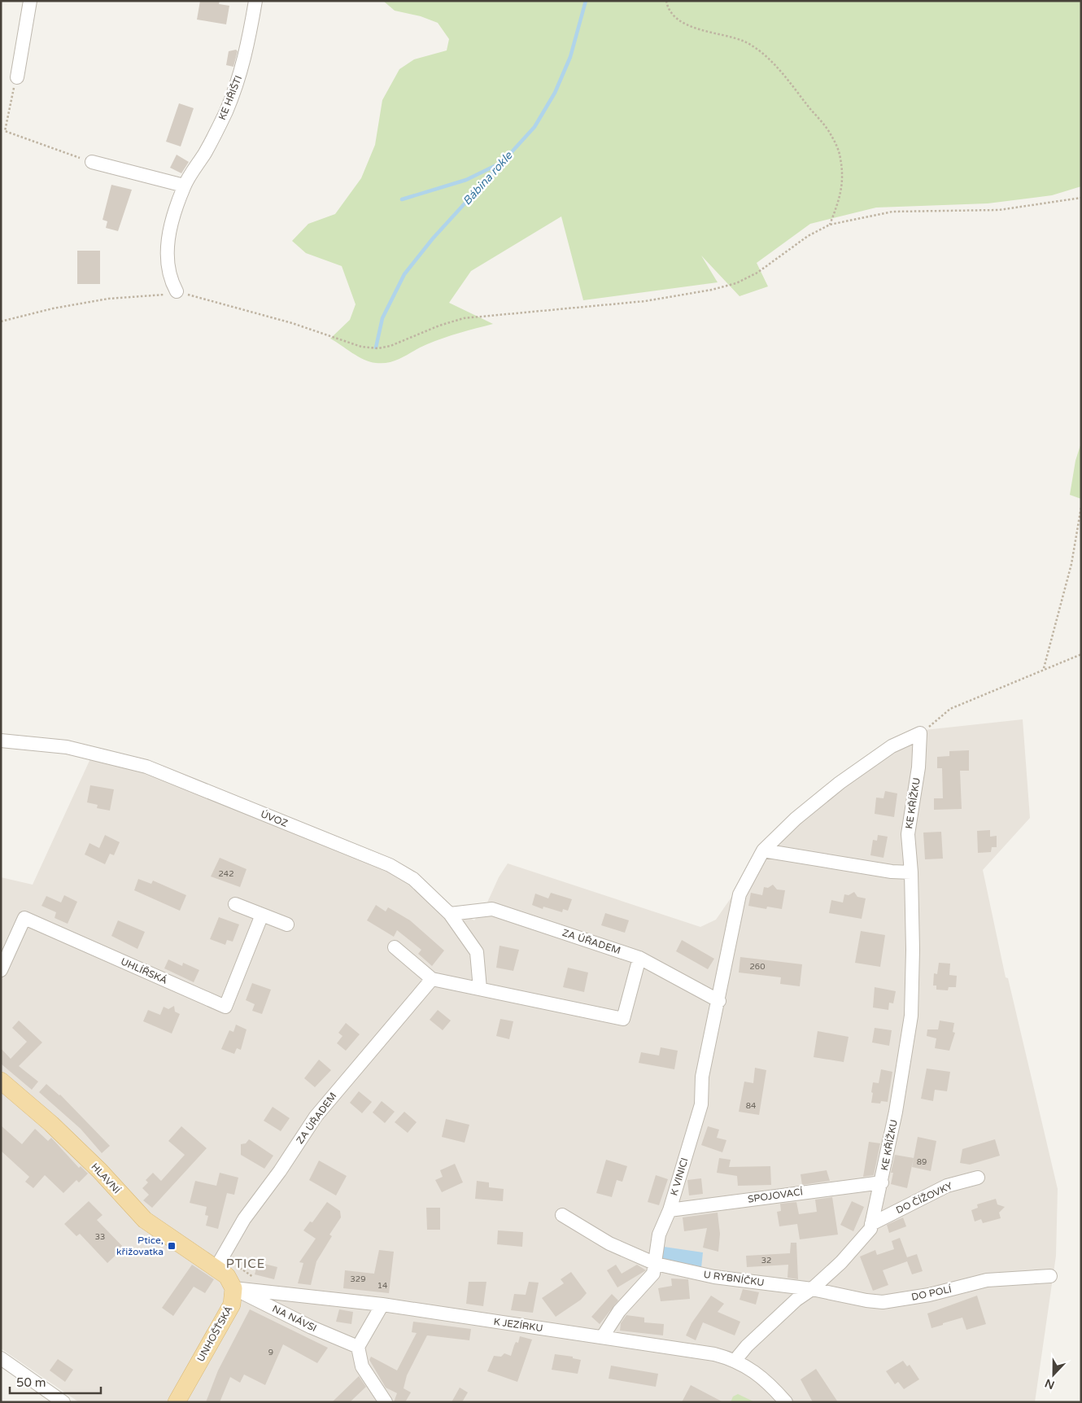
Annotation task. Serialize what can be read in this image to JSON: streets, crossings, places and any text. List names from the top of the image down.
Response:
{
  "streets": {
    "main road": ["HLAVNÍ", "UNHOŠŤSKÁ"],
    "street": [
      "KE HŘIŠTI",
      "KE KŘÍŽKU",
      "ÚVOZ",
      "ZA ÚŘADEM",
      "UHLÍŘSKÁ",
      "K VINICI",
      "SPOJOVACÍ",
      "DO ČÍŽOVKY",
      "U RYBNÍČKU",
      "DO POLÍ",
      "NA NÁVSI",
      "K JEZÍRKU"
    ]
  },
  "crossings": [
    ["KE KŘÍŽKU", "SPOJOVACÍ"],
    ["KE KŘÍŽKU", "DO ČÍŽOVKY"],
    ["KE KŘÍŽKU", "U RYBNÍČKU"],
    ["KE KŘÍŽKU", "DO POLÍ"],
    ["KE KŘÍŽKU", "K JEZÍRKU"],
    ["ÚVOZ", "ZA ÚŘADEM"],
    ["ZA ÚŘADEM", "K VINICI"],
    ["ZA ÚŘADEM", "HLAVNÍ"],
    ["K VINICI", "SPOJOVACÍ"],
    ["K VINICI", "U RYBNÍČKU"],
    ["K VINICI", "K JEZÍRKU"],
    ["U RYBNÍČKU", "DO POLÍ"],
    ["NA NÁVSI", "K JEZÍRKU"],
    ["NA NÁVSI", "UNHOŠŤSKÁ"],
    ["K JEZÍRKU", "UNHOŠŤSKÁ"]
  ],
  "districts": ["PTICE"],
  "water": ["Bábina rokle"],
  "places": {
    "transit": ["Ptice, křižovatka"]
  },
  "house_numbers": [
    "242",
    "260",
    "84",
    "89",
    "33",
    "32",
    "329",
    "14",
    "9"
  ],
  "scale_bar": "50 m",
  "north": "bottom"
}
